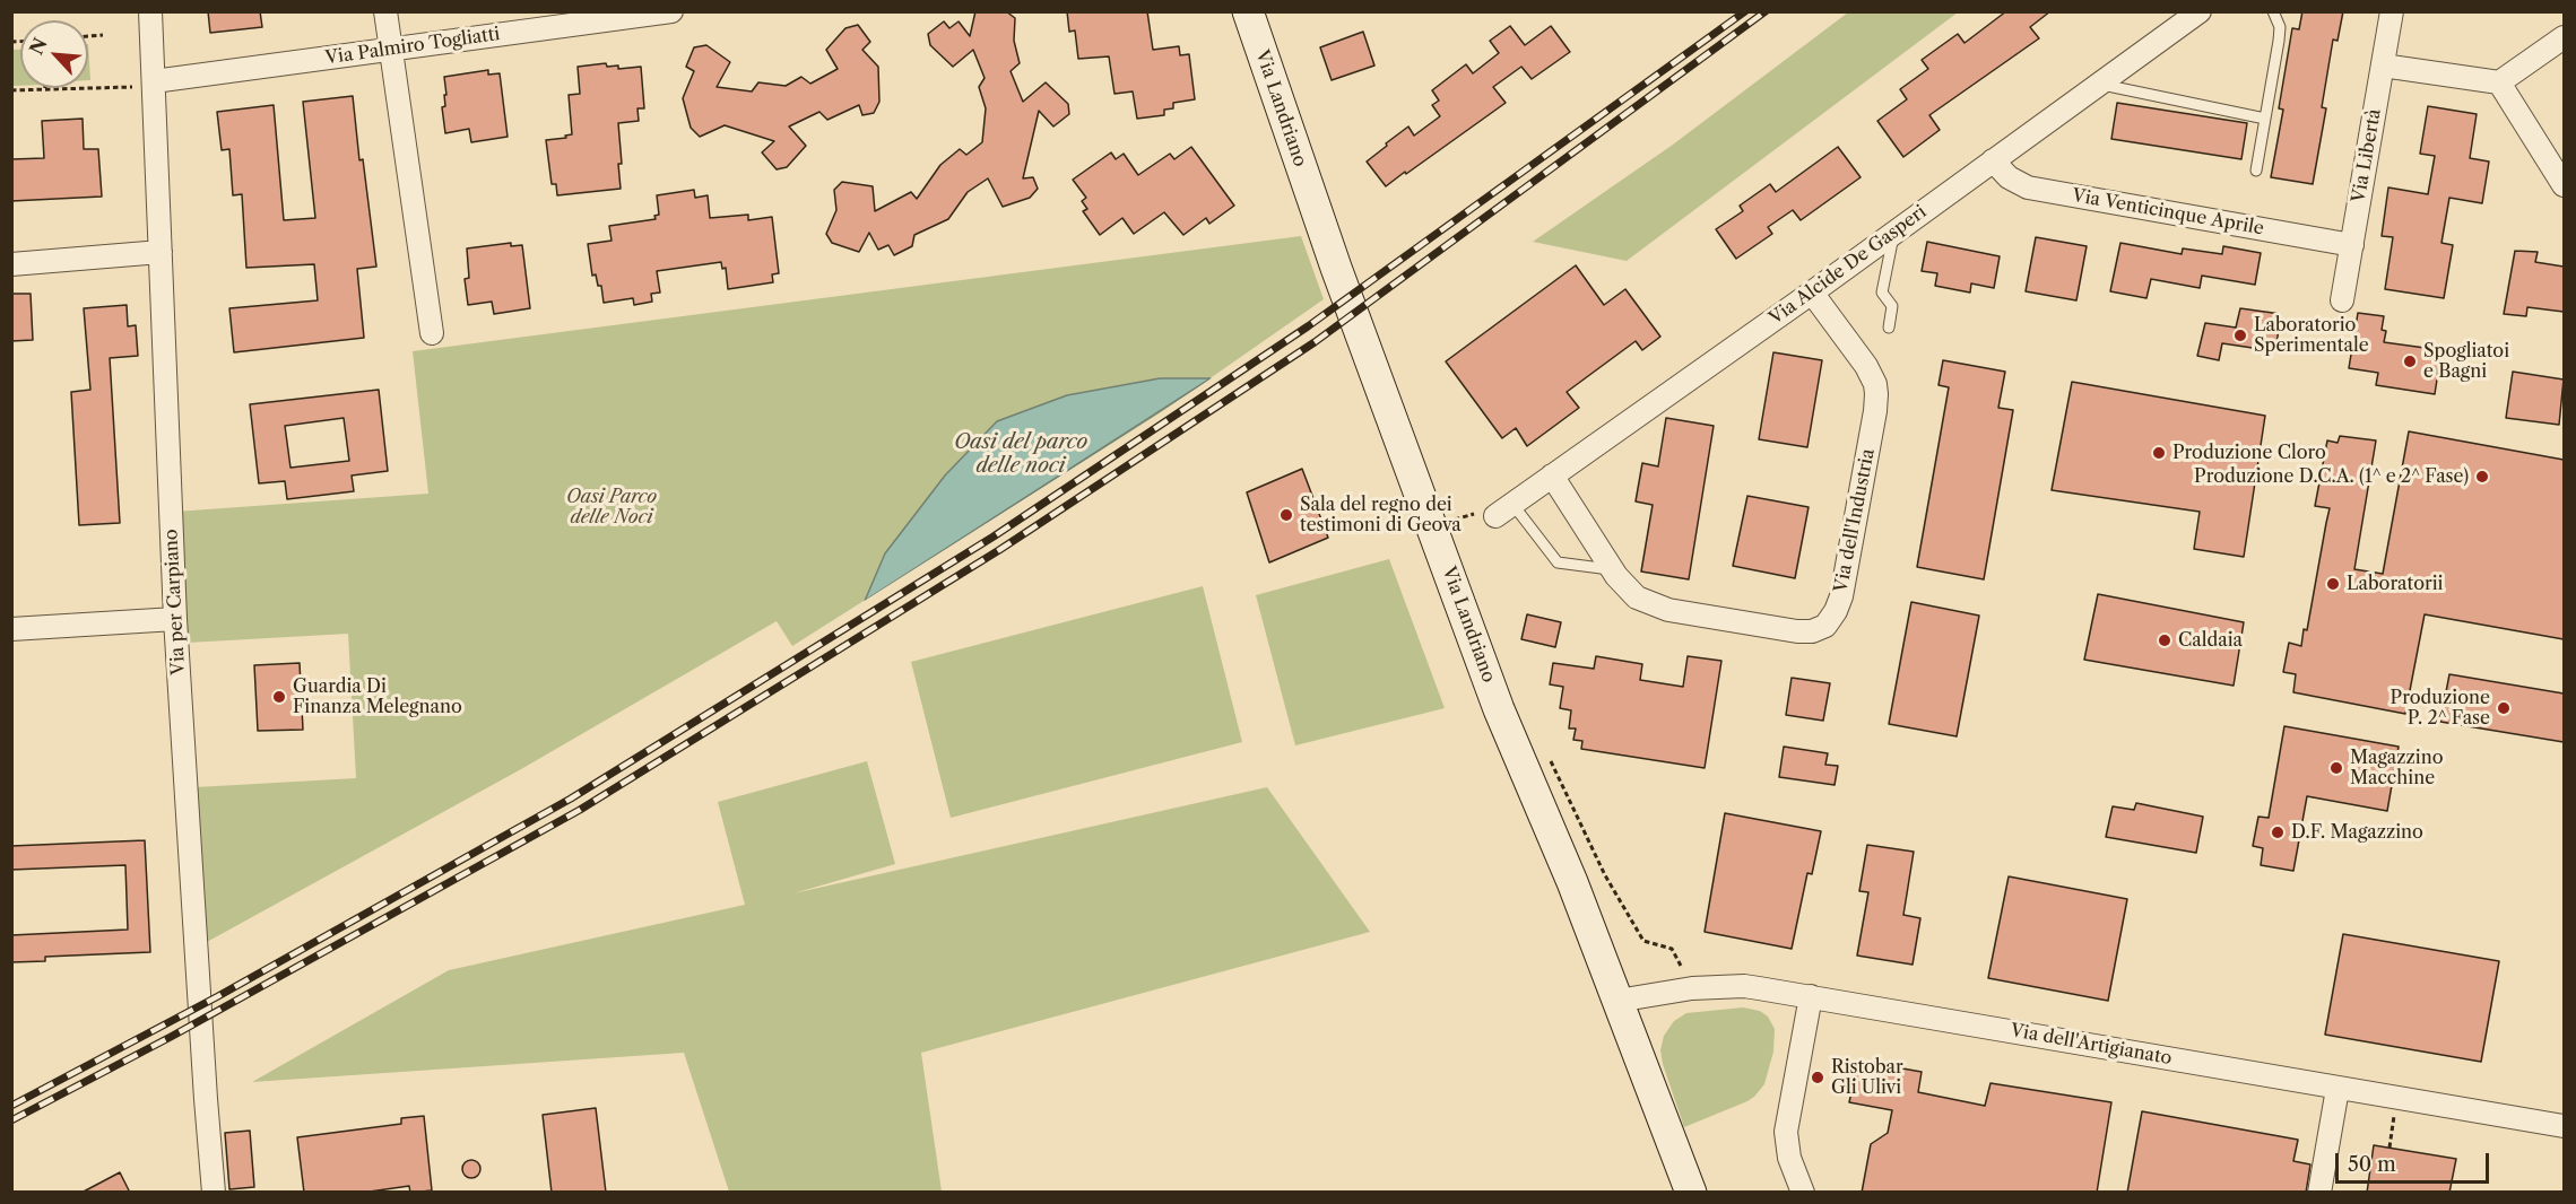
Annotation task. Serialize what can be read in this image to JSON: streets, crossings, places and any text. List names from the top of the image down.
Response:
{
  "streets": {
    "street": [
      "Via Palmiro Togliatti",
      "Via Landriano",
      "Via Libertà",
      "Via Venticinque Aprile",
      "Via Alcide De Gasperi",
      "Via dell'Industria",
      "Via per Carpiano",
      "Via dell'Artigianato"
    ]
  },
  "crossings": [
    ["Via Palmiro Togliatti", "Via per Carpiano"],
    ["Via Landriano", "Via dell'Artigianato"],
    ["Via Libertà", "Via Venticinque Aprile"],
    ["Via Venticinque Aprile", "Via Alcide De Gasperi"],
    ["Via Alcide De Gasperi", "Via dell'Industria"]
  ],
  "water": ["Oasi del parco delle noci"],
  "parks": ["Oasi Parco delle Noci"],
  "places": [
    "Laboratorio Sperimentale",
    "Spogliatoi e Bagni",
    "Produzione Cloro",
    "Produzione D.C.A. (1^ e 2^ Fase)",
    "Sala del regno dei testimoni di Geova",
    "Laboratorii",
    "Caldaia",
    "Guardia Di Finanza Melegnano",
    "Produzione P. 2^ Fase",
    "Magazzino Macchine",
    "D.F. Magazzino",
    "Ristobar Gli Ulivi"
  ],
  "scale_bar": "50 m",
  "north": "top left"
}
